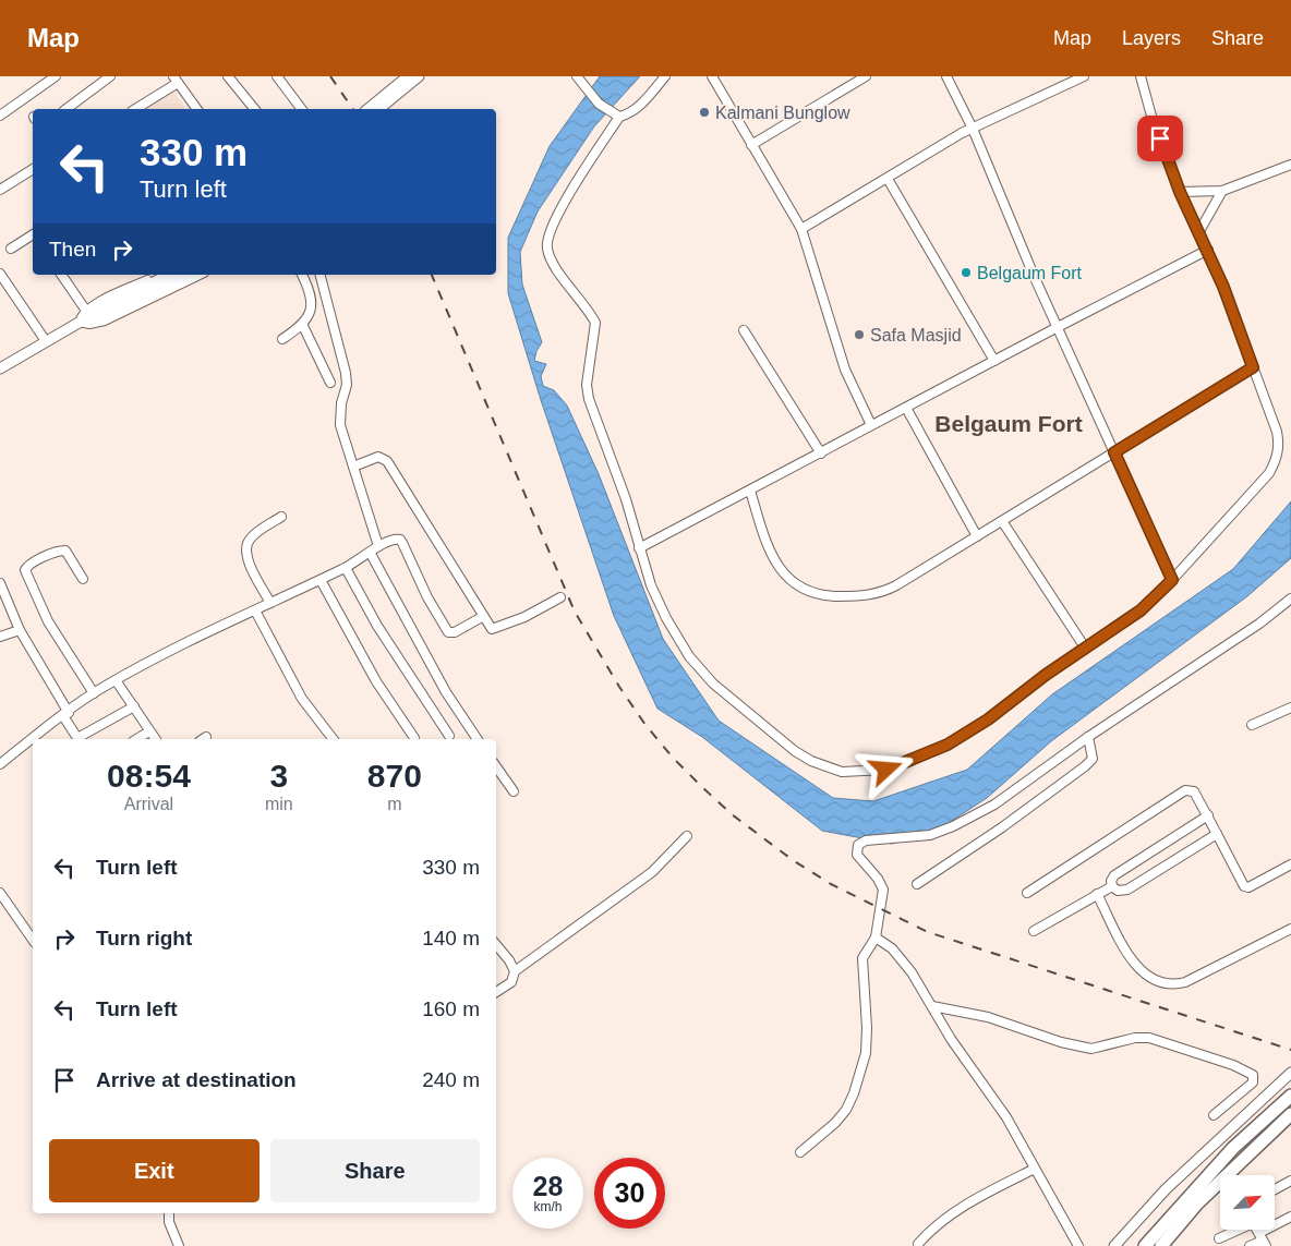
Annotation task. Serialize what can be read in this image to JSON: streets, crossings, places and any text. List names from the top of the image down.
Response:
{
  "districts": ["Belgaum Fort"],
  "places": ["Kalmani Bunglow", "Belgaum Fort", "Safa Masjid"],
  "north": "top right",
  "page": {
    "header": "Map",
    "nav": ["Map", "Layers", "Share"],
    "turn": ["330 m", "Turn left"],
    "then": "Then",
    "eta": [
      "08:54",
      "Arrival",
      "3",
      "min",
      "870",
      "m"
    ],
    "list": [
      {
        "name": "Turn left",
        "value": "330 m"
      },
      {
        "name": "Turn right",
        "value": "140 m"
      },
      {
        "name": "Turn left",
        "value": "160 m"
      },
      {
        "name": "Arrive at destination",
        "value": "240 m"
      }
    ],
    "buttons": ["Exit", "Share"],
    "speed": "28 km/h",
    "limit": "30"
  }
}
